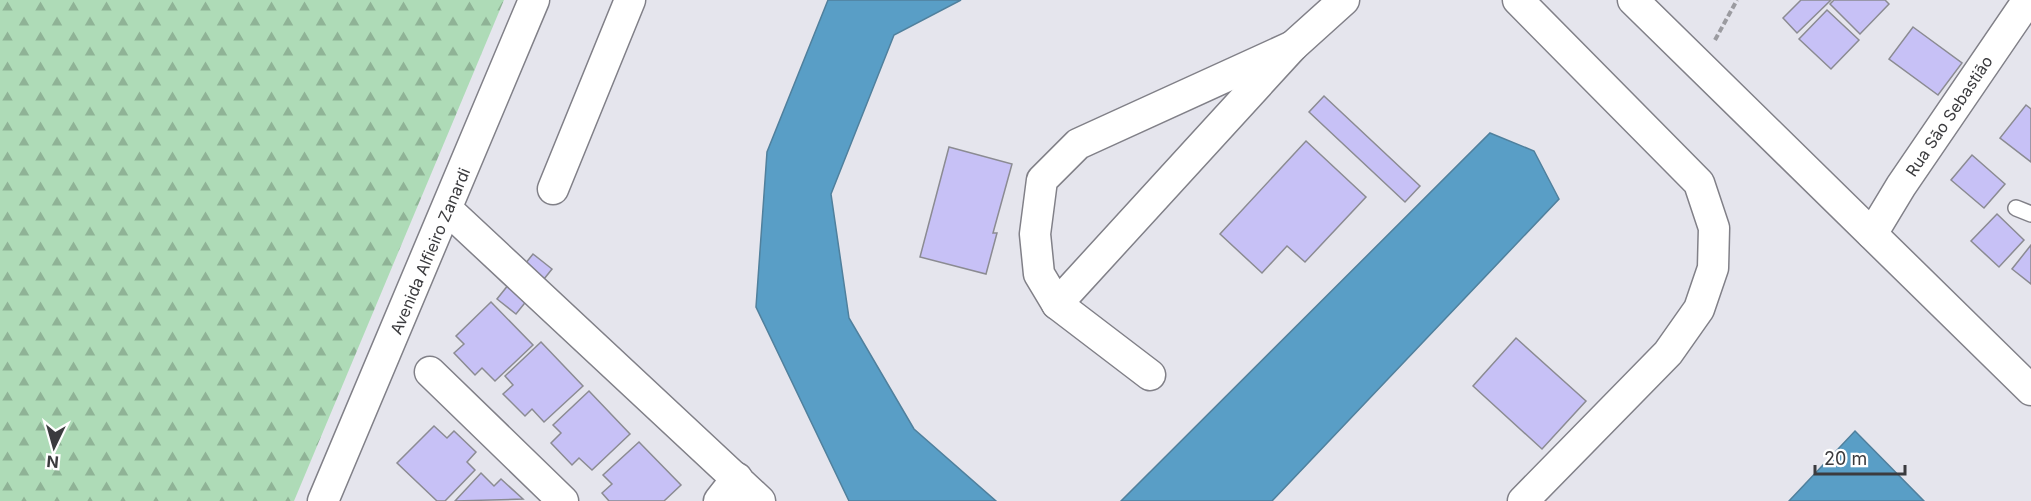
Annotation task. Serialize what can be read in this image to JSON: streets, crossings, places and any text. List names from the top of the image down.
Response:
{
  "streets": {
    "street": ["Rua São Sebastião", "Avenida Alfieiro Zanardi"]
  },
  "scale_bar": "20 m",
  "north": "bottom"
}
